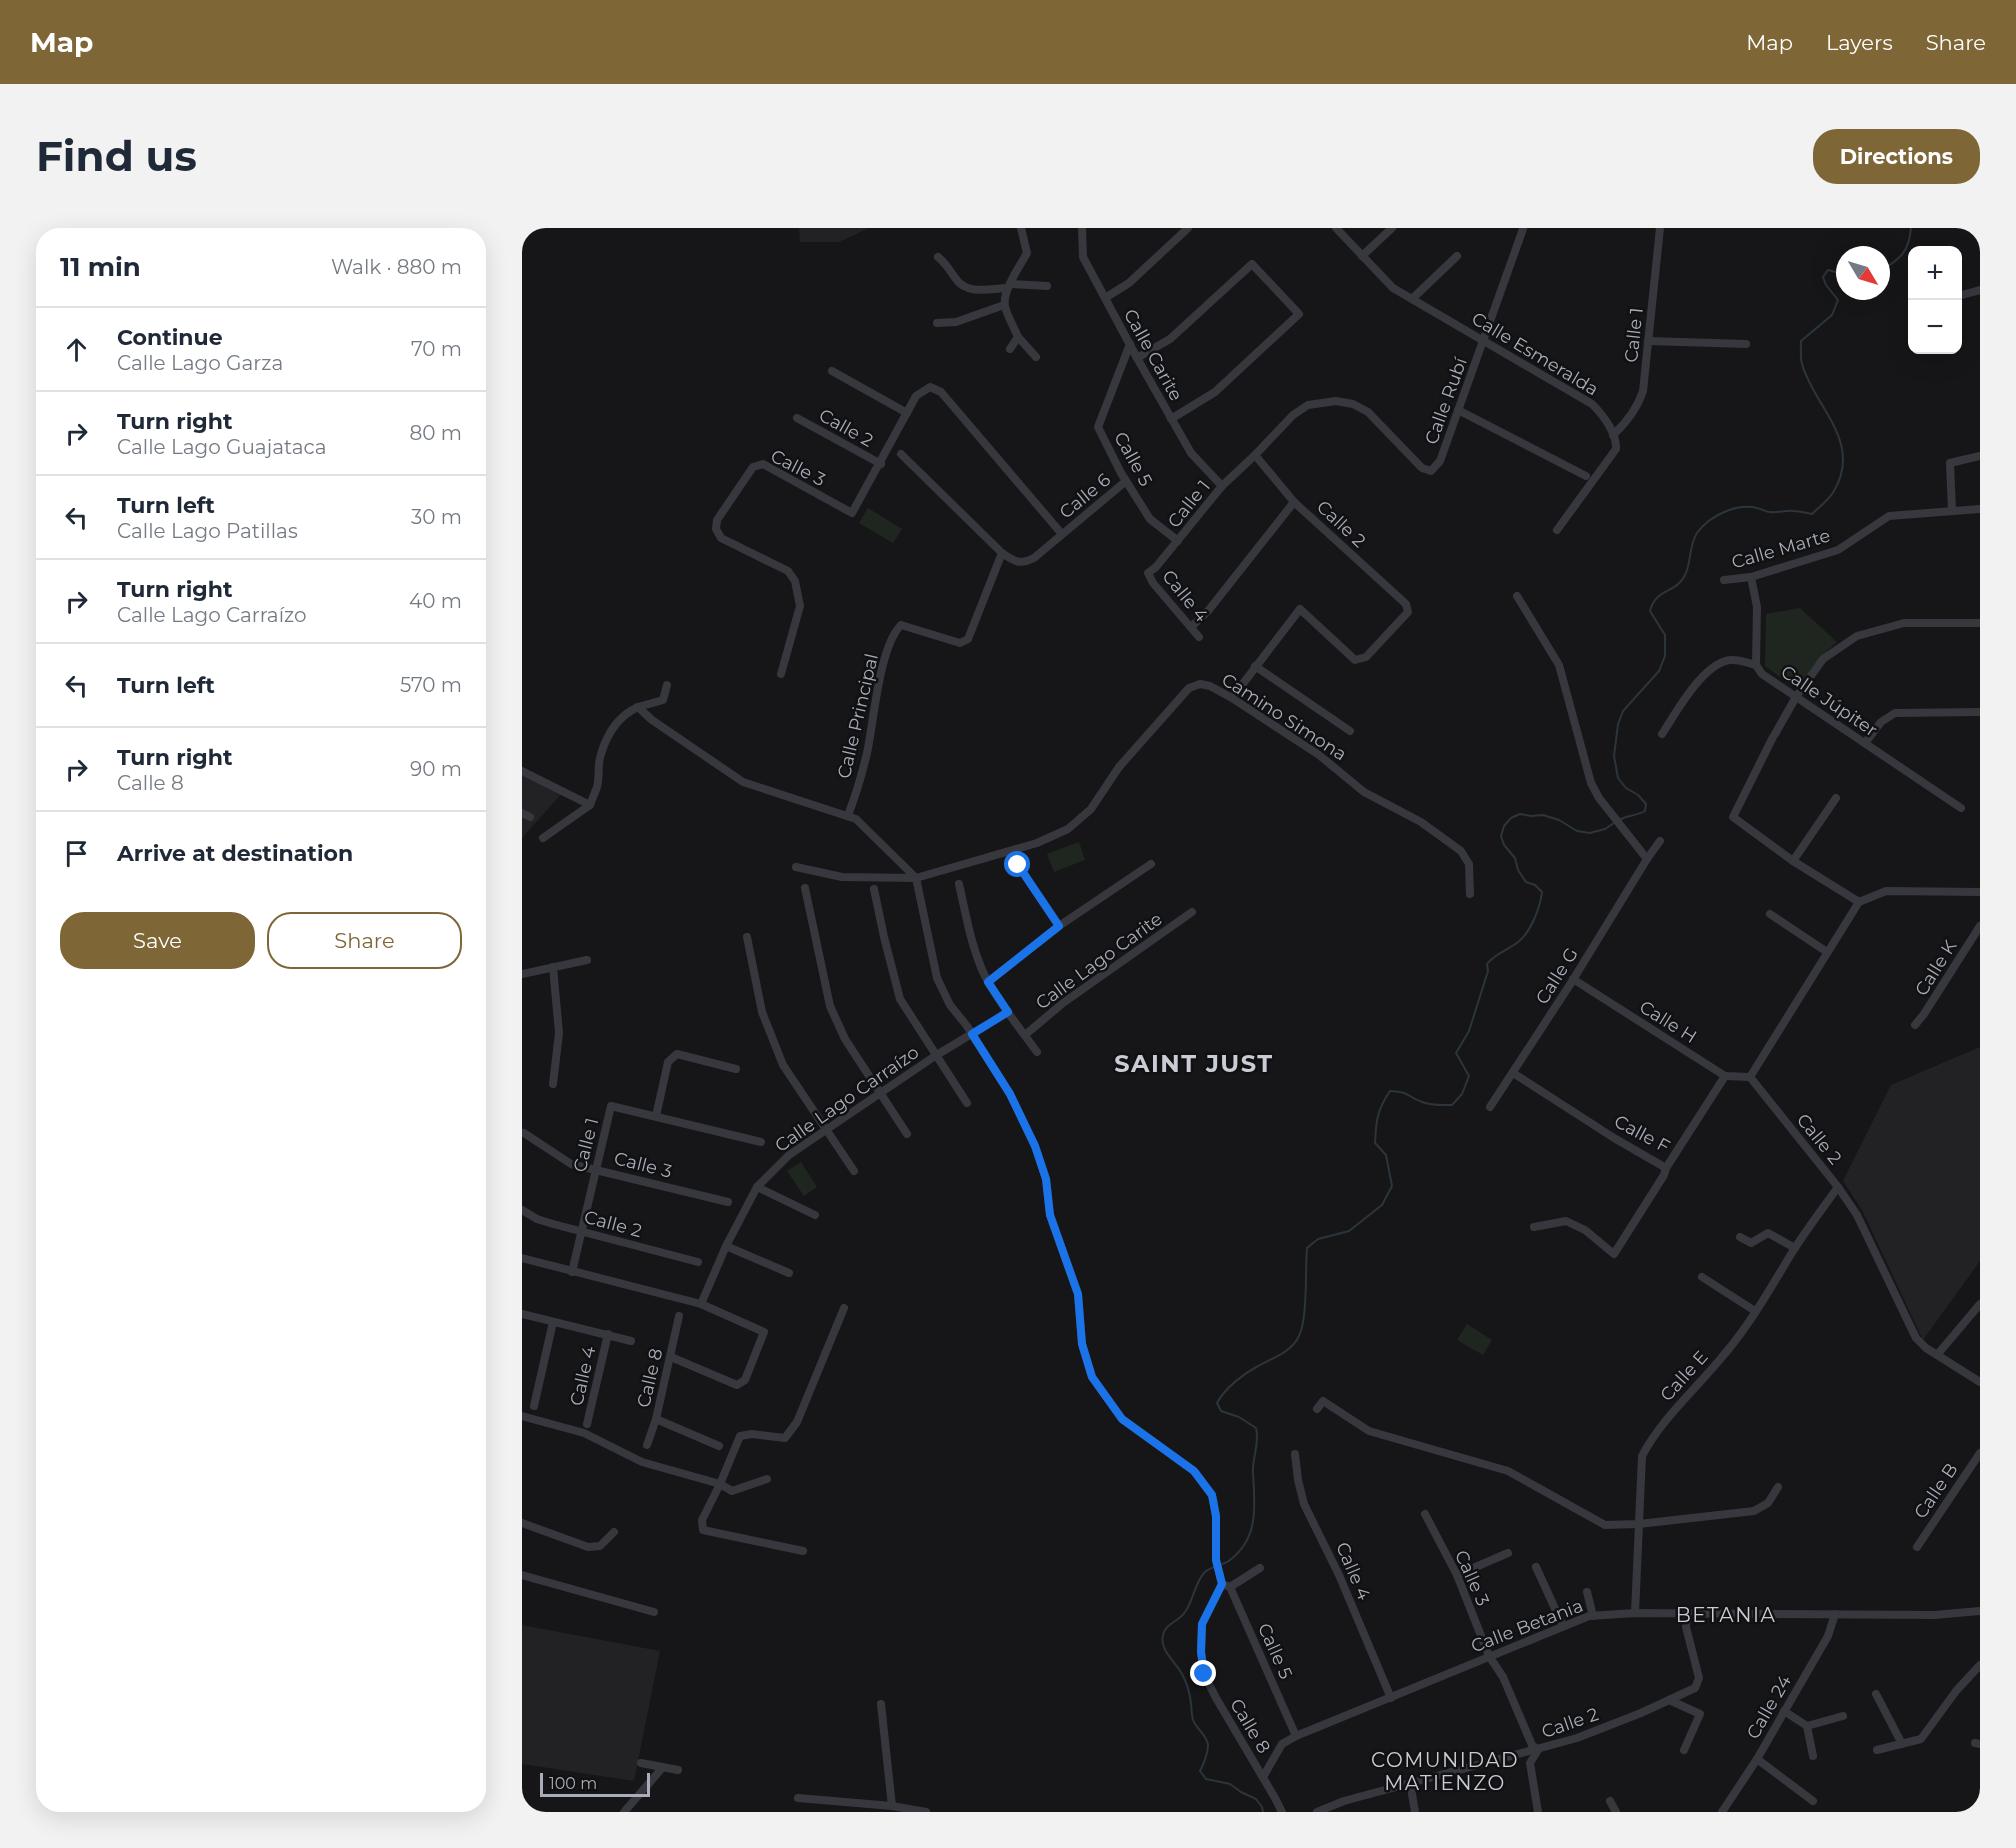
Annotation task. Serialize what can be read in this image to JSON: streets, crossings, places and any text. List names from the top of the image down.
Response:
{
  "streets": {
    "street": [
      "Calle 1",
      "Calle Esmeralda",
      "Calle Carite",
      "Calle Rubí",
      "Calle 2",
      "Calle 5",
      "Calle 3",
      "Calle 6",
      "Calle Marte",
      "Calle 4",
      "Calle Júpiter",
      "Calle Principal",
      "Camino Simona",
      "Calle Lago Carite",
      "Calle K",
      "Calle G",
      "Calle H",
      "Calle Lago Carraízo",
      "Calle F",
      "Calle E",
      "Calle 8",
      "Calle B",
      "Calle Betania",
      "Calle 24"
    ]
  },
  "crossings": [
    ["Calle 1", "Calle Esmeralda"],
    ["Calle 1", "Calle Carite"],
    ["Calle 1", "Calle Rubí"],
    ["Calle 1", "Calle 2"],
    ["Calle 1", "Calle 5"],
    ["Calle 1", "Calle 3"],
    ["Calle 1", "Calle 4"],
    ["Calle Esmeralda", "Calle Rubí"],
    ["Calle Carite", "Calle 5"],
    ["Calle Rubí", "Calle 2"],
    ["Calle 2", "Calle 3"],
    ["Calle 2", "Calle E"],
    ["Calle 2", "Calle Betania"],
    ["Calle 5", "Calle 6"],
    ["Calle 5", "Camino Simona"],
    ["Calle 5", "Calle Lago Carraízo"],
    ["Calle 5", "Calle 8"],
    ["Calle 5", "Calle Betania"],
    ["Calle 3", "Calle 6"],
    ["Calle 3", "Calle Betania"],
    ["Calle 6", "Calle Principal"],
    ["Calle Marte", "Calle Júpiter"],
    ["Calle 4", "Calle Betania"],
    ["Calle G", "Calle H"],
    ["Calle G", "Calle F"],
    ["Calle H", "Calle F"],
    ["Calle E", "Calle Betania"],
    ["Calle 8", "Calle Betania"],
    ["Calle Betania", "Calle 24"]
  ],
  "districts": ["SAINT JUST", "BETANIA", "COMUNIDAD MATIENZO"],
  "scale_bar": "100 m",
  "north": "bottom right",
  "page": {
    "header": "Map",
    "nav": ["Map", "Layers", "Share"],
    "buttons": [
      "Directions",
      ["Save", "Share"]
    ],
    "title": "Find us",
    "heading": ["11 min", "Walk · 880 m"],
    "map_buttons": ["+", "−"],
    "list": [
      ["Continue", "Calle Lago Garza", "70 m"],
      ["Turn right", "Calle Lago Guajataca", "80 m"],
      ["Turn left", "Calle Lago Patillas", "30 m"],
      ["Turn right", "Calle Lago Carraízo", "40 m"],
      ["Turn left", "570 m"],
      ["Turn right", "Calle 8", "90 m"],
      "Arrive at destination"
    ],
    "scale": "100 m"
  }
}
